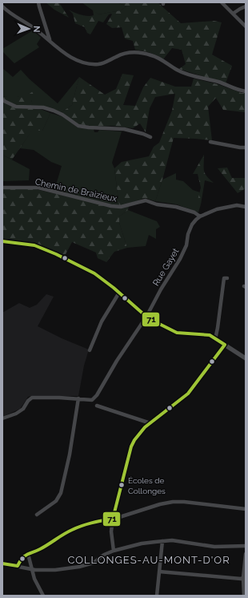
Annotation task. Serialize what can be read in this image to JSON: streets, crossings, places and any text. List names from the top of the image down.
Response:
{
  "streets": {
    "street": ["Chemin de Braizieux", "Rue Gayet"]
  },
  "crossings": [
    ["Chemin de Braizieux", "Rue Gayet"]
  ],
  "districts": ["COLLONGES-AU-MONT-D'OR"],
  "places": ["Écoles de Collonges"],
  "lines": ["transit line 71"],
  "north": "right"
}
